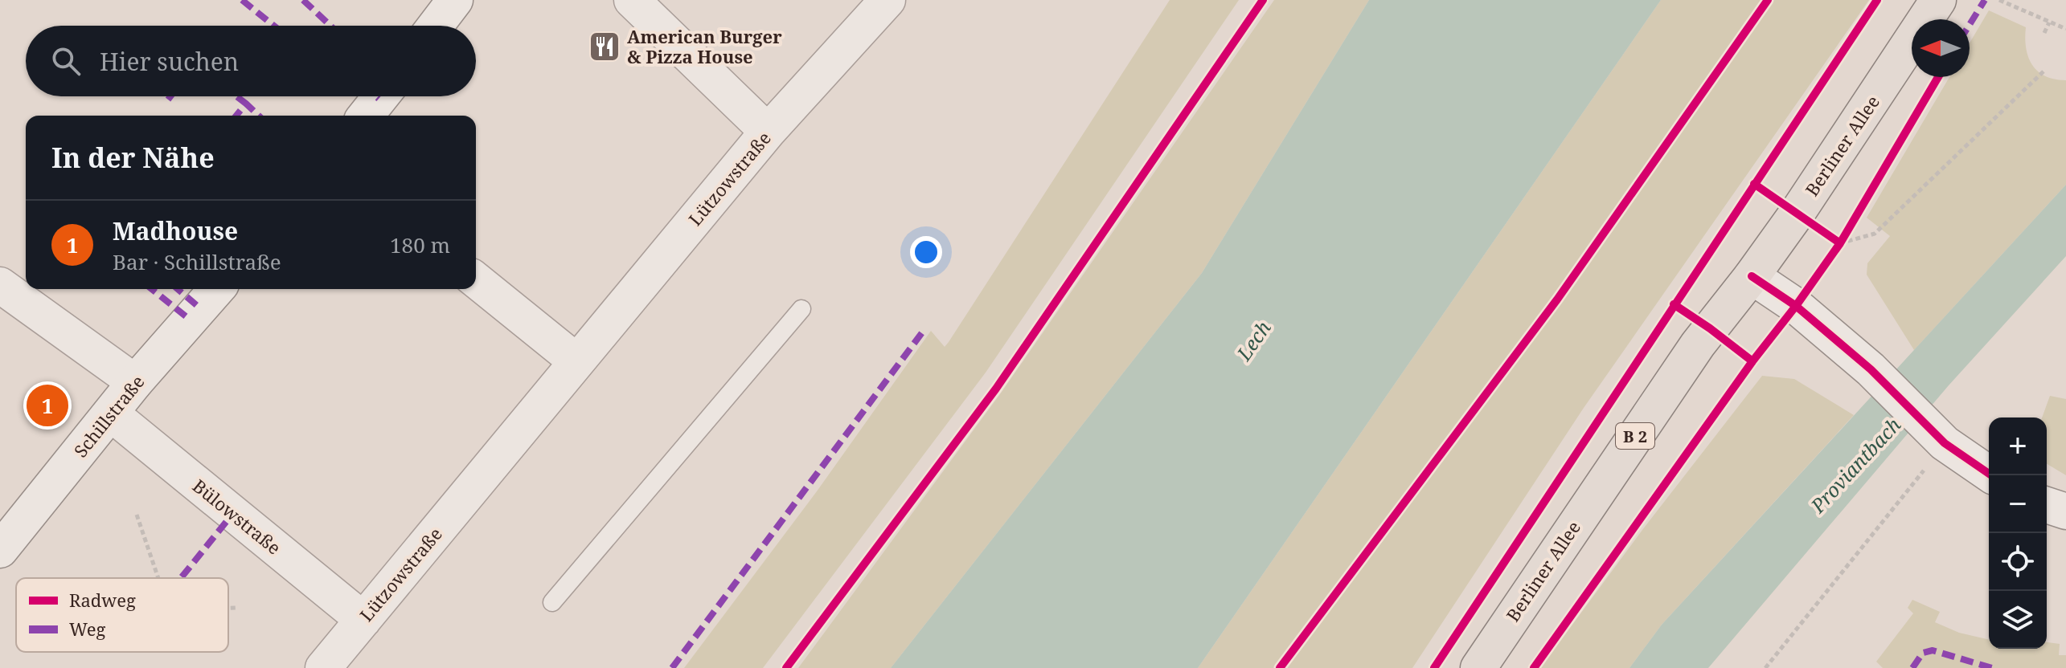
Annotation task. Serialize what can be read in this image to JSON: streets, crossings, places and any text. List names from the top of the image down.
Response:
{
  "streets": {
    "main road": ["Berliner Allee", "B 2"],
    "street": ["Lützowstraße", "Schillstraße", "Bülowstraße"]
  },
  "crossings": [
    ["Lützowstraße", "Bülowstraße"],
    ["Schillstraße", "Bülowstraße"]
  ],
  "water": ["Lech", "Proviantbach"],
  "places": {
    "restaurant": ["American Burger & Pizza House"]
  },
  "legend": ["Radweg", "Weg"],
  "north": "left",
  "page": {
    "search": "Hier suchen",
    "heading": "In der Nähe",
    "list": [
      {
        "mark": "1",
        "name": "Madhouse",
        "note": "Bar · Schillstraße",
        "value": "180 m"
      }
    ],
    "pins": "1",
    "map_buttons": ["+", "−"]
  }
}
